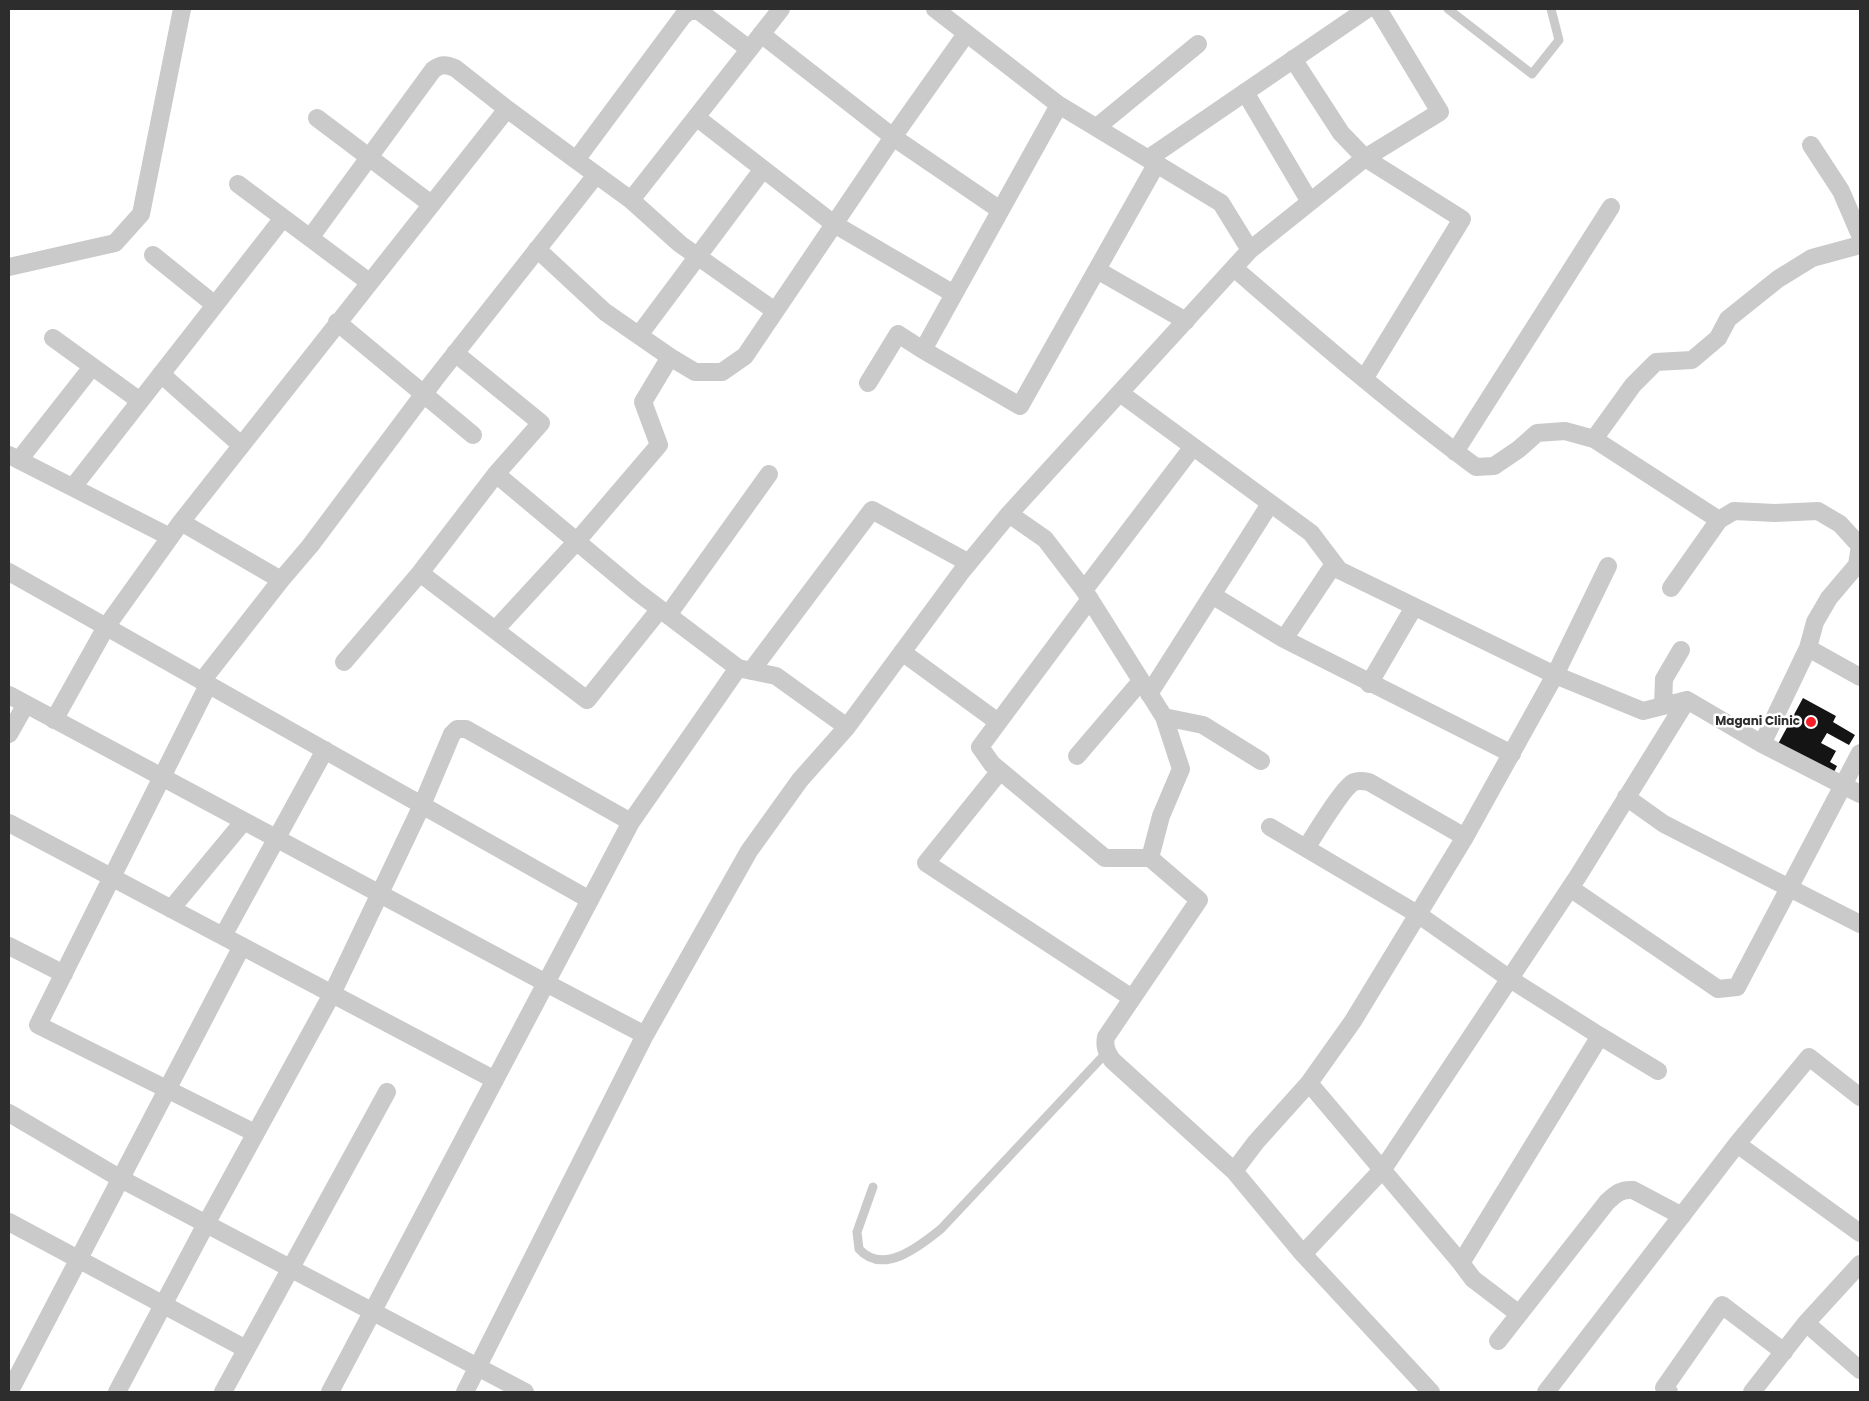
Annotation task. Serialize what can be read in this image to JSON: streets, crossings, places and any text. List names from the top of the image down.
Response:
{
  "places": ["Magani Clinic"]
}
